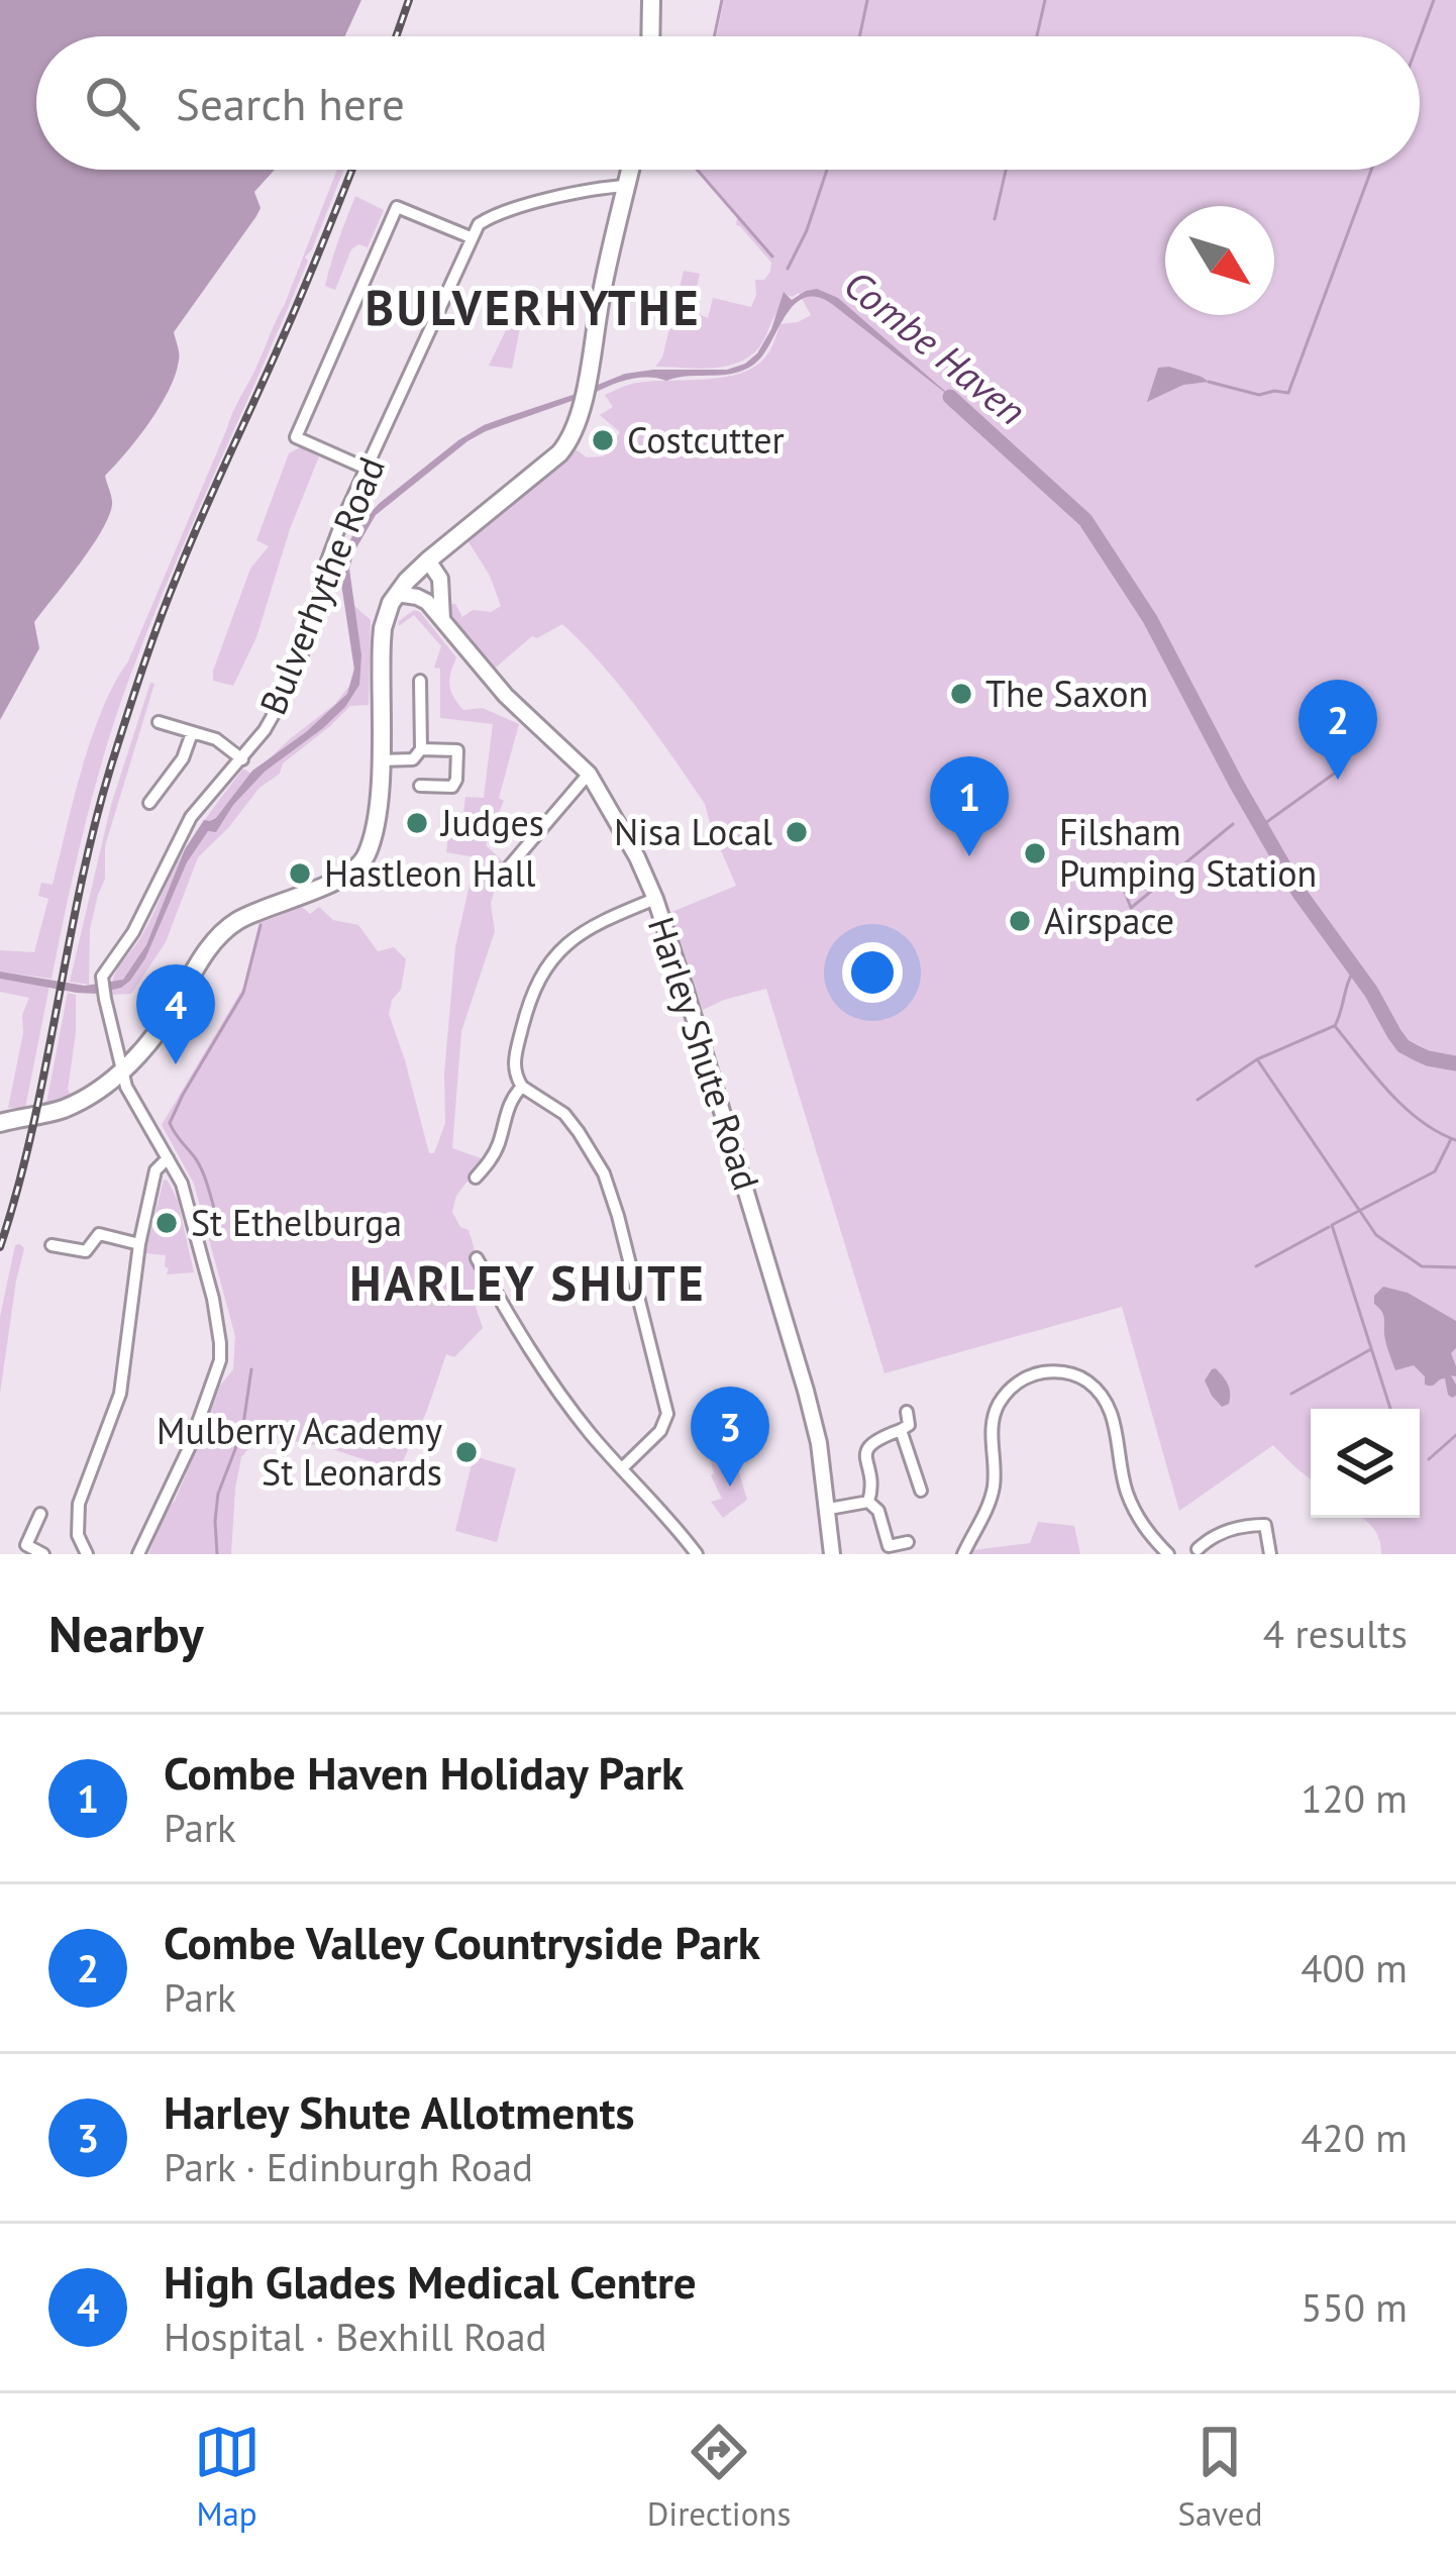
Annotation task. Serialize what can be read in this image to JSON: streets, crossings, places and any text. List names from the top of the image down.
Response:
{
  "streets": {
    "main road": ["Harley Shute Road"],
    "street": ["Bulverhythe Road"]
  },
  "districts": ["BULVERHYTHE", "HARLEY SHUTE"],
  "water": ["Combe Haven"],
  "places": [
    "Costcutter",
    "The Saxon",
    "Judges",
    "Nisa Local",
    "Filsham Pumping Station",
    "Hastleon Hall",
    "Airspace",
    "St Ethelburga",
    "Mulberry Academy St Leonards"
  ],
  "north": "bottom right",
  "page": {
    "search": "Search here",
    "pins": [
      "2",
      "1",
      "4",
      "3"
    ],
    "heading": ["Nearby", "4 results"],
    "list": [
      {
        "mark": "1",
        "name": "Combe Haven Holiday Park",
        "note": "Park",
        "value": "120 m"
      },
      {
        "mark": "2",
        "name": "Combe Valley Countryside Park",
        "note": "Park",
        "value": "400 m"
      },
      {
        "mark": "3",
        "name": "Harley Shute Allotments",
        "note": "Park · Edinburgh Road",
        "value": "420 m"
      },
      {
        "mark": "4",
        "name": "High Glades Medical Centre",
        "note": "Hospital · Bexhill Road",
        "value": "550 m"
      }
    ],
    "nav": ["Map", "Directions", "Saved"]
  }
}
